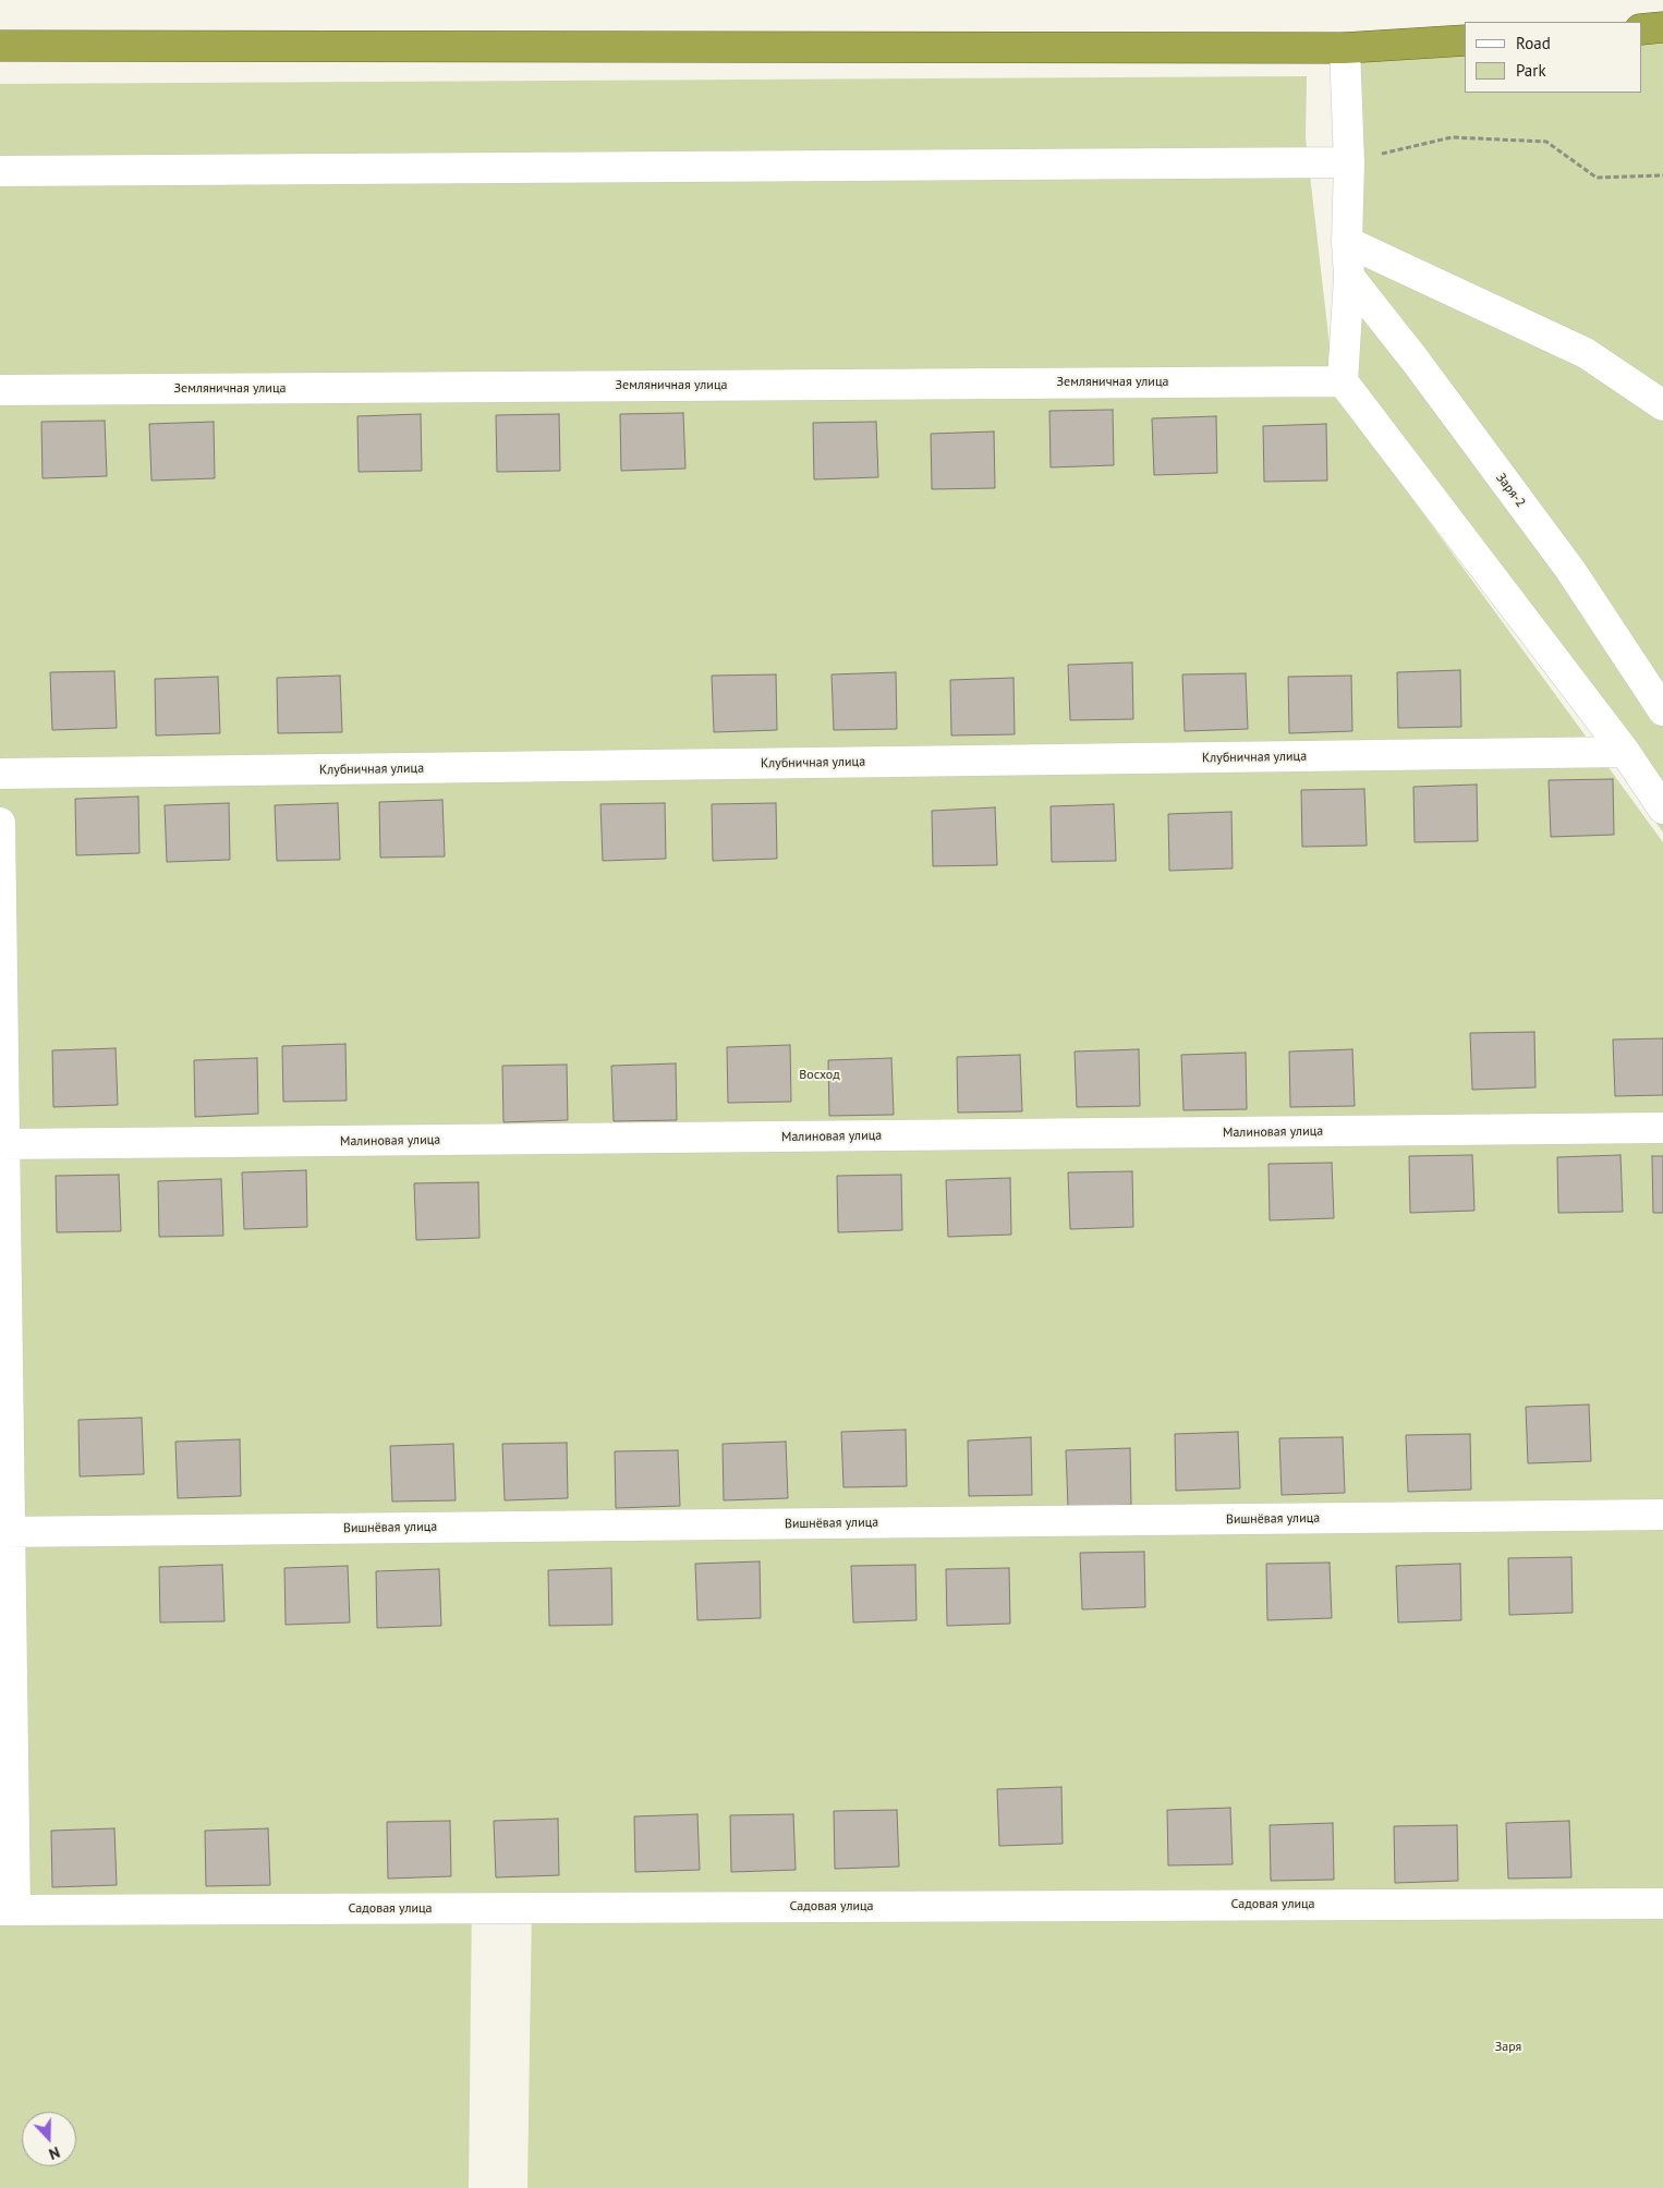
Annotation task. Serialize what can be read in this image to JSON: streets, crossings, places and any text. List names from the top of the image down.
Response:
{
  "streets": {
    "street": [
      "Земляничная улица",
      "Заря-2",
      "Клубничная улица",
      "Малиновая улица",
      "Вишнёвая улица",
      "Садовая улица"
    ]
  },
  "parks": ["Восход", "Заря"],
  "legend": ["Road", "Park"],
  "north": "bottom"
}
